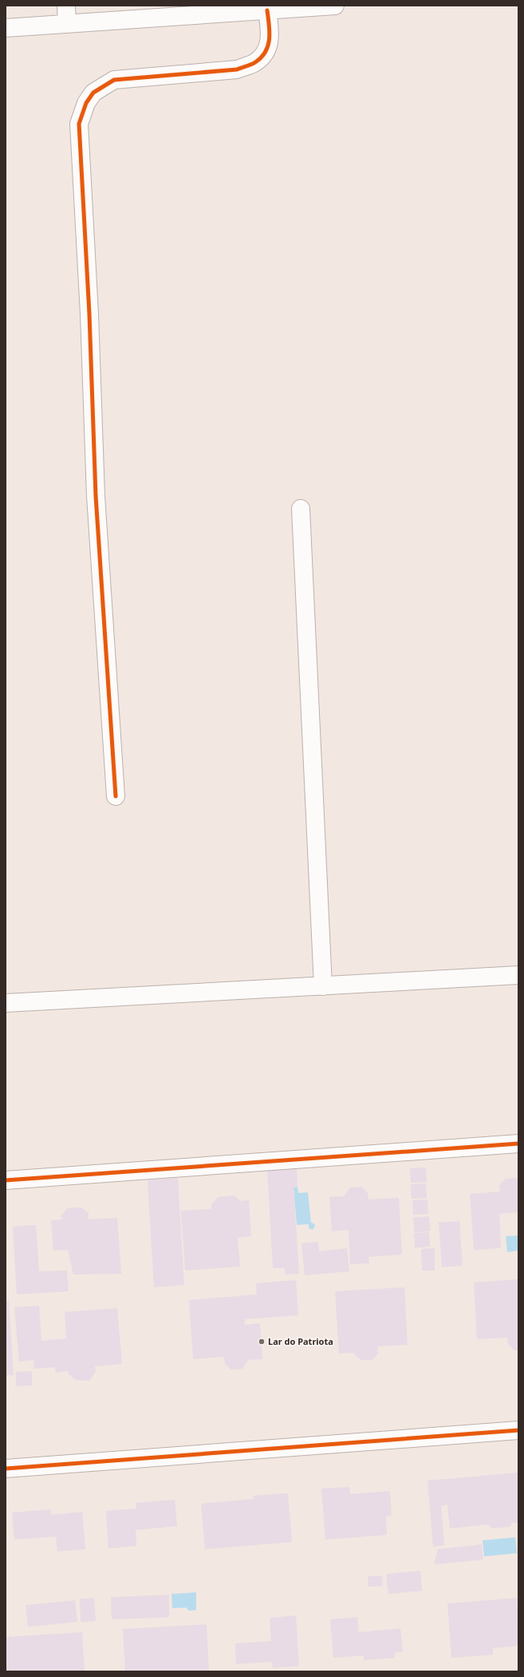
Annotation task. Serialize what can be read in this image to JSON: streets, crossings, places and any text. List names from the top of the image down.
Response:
{
  "places": ["Lar do Patriota"]
}
